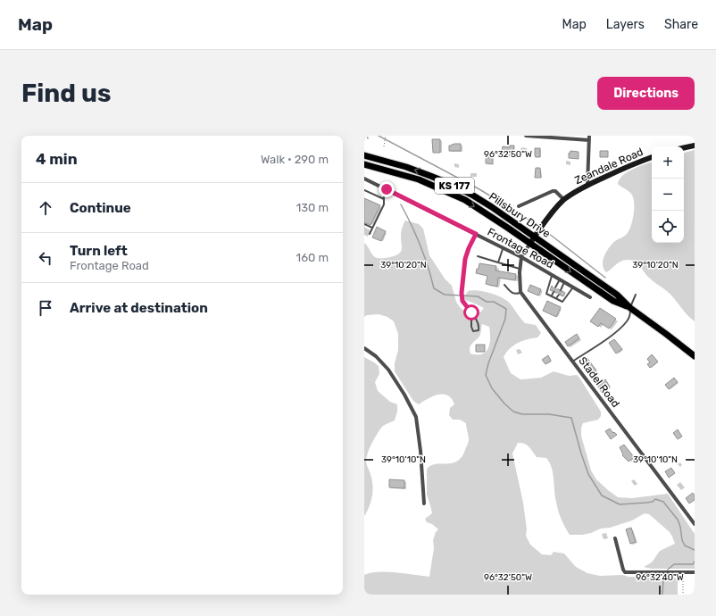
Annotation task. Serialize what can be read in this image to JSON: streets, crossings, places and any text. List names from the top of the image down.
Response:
{
  "streets": {
    "highway": ["KS 177", "Pillsbury Drive"],
    "main road": ["Zeandale Road"],
    "street": ["Frontage Road", "Stadel Road"]
  },
  "crossings": [
    ["Zeandale Road", "Pillsbury Drive"]
  ],
  "page": {
    "header": "Map",
    "nav": ["Map", "Layers", "Share"],
    "buttons": "Directions",
    "title": "Find us",
    "heading": ["4 min", "Walk · 290 m"],
    "map_buttons": ["+", "−"],
    "list": [
      ["Continue", "130 m"],
      ["Turn left", "Frontage Road", "160 m"],
      "Arrive at destination"
    ]
  },
  "coordinates": [
    "96°32'50\"W",
    "39°10'20\"N",
    "39°10'10\"N",
    "96°32'40\"W"
  ]
}
